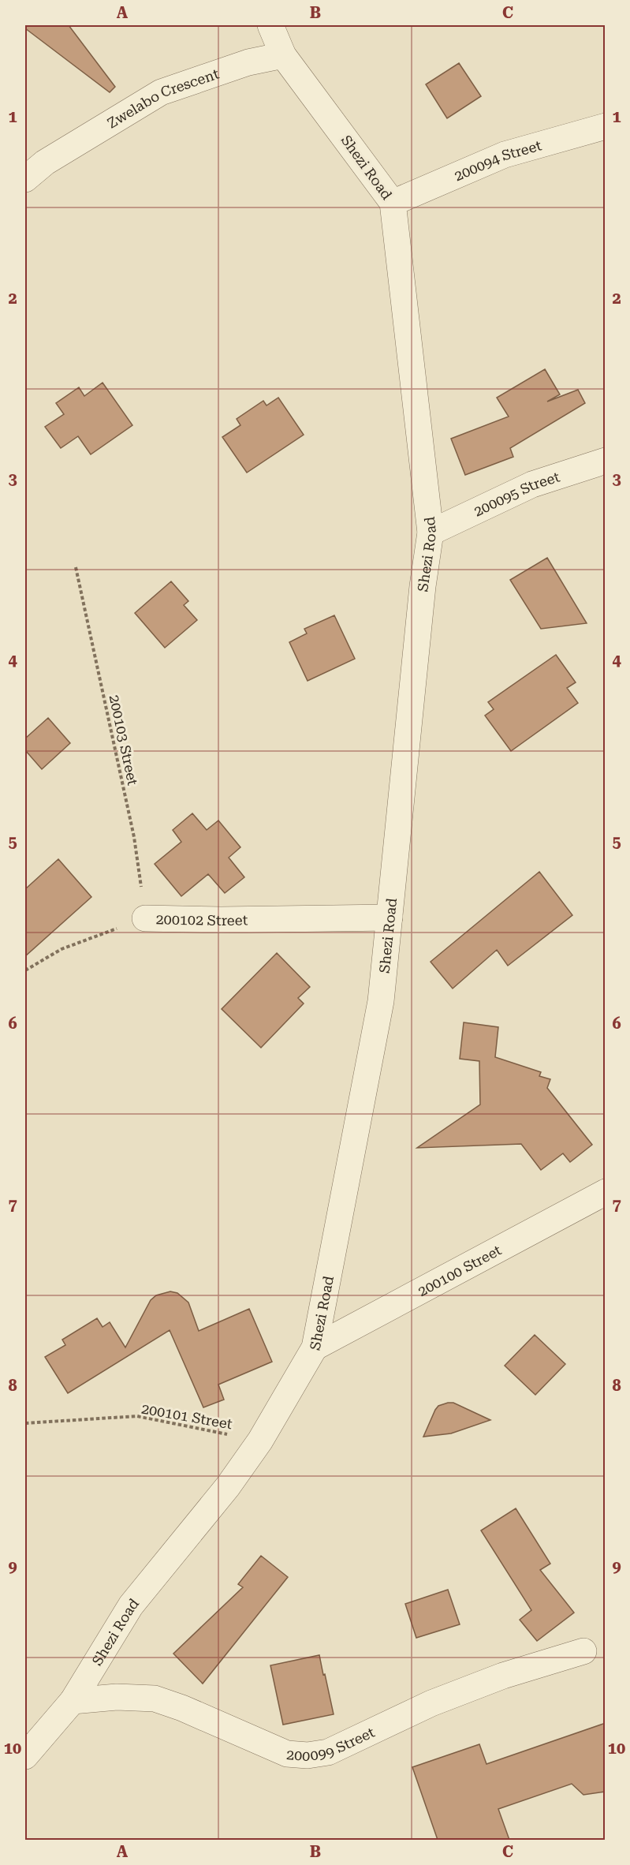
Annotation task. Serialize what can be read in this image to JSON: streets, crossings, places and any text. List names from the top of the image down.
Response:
{
  "streets": {
    "street": [
      "Zwelabo Crescent",
      "200094 Street",
      "Shezi Road",
      "200095 Street",
      "200102 Street",
      "200100 Street",
      "200099 Street"
    ],
    "path": ["200103 Street", "200101 Street"]
  },
  "crossings": [
    ["Zwelabo Crescent", "Shezi Road"],
    ["200094 Street", "Shezi Road"],
    ["Shezi Road", "200095 Street"],
    ["Shezi Road", "200102 Street"],
    ["Shezi Road", "200100 Street"],
    ["Shezi Road", "200101 Street"],
    ["Shezi Road", "200099 Street"],
    ["200103 Street", "200102 Street"]
  ],
  "grid": {
    "columns": ["A", "B", "C"],
    "rows": [
      "1",
      "2",
      "3",
      "4",
      "5",
      "6",
      "7",
      "8",
      "9",
      "10"
    ]
  }
}
